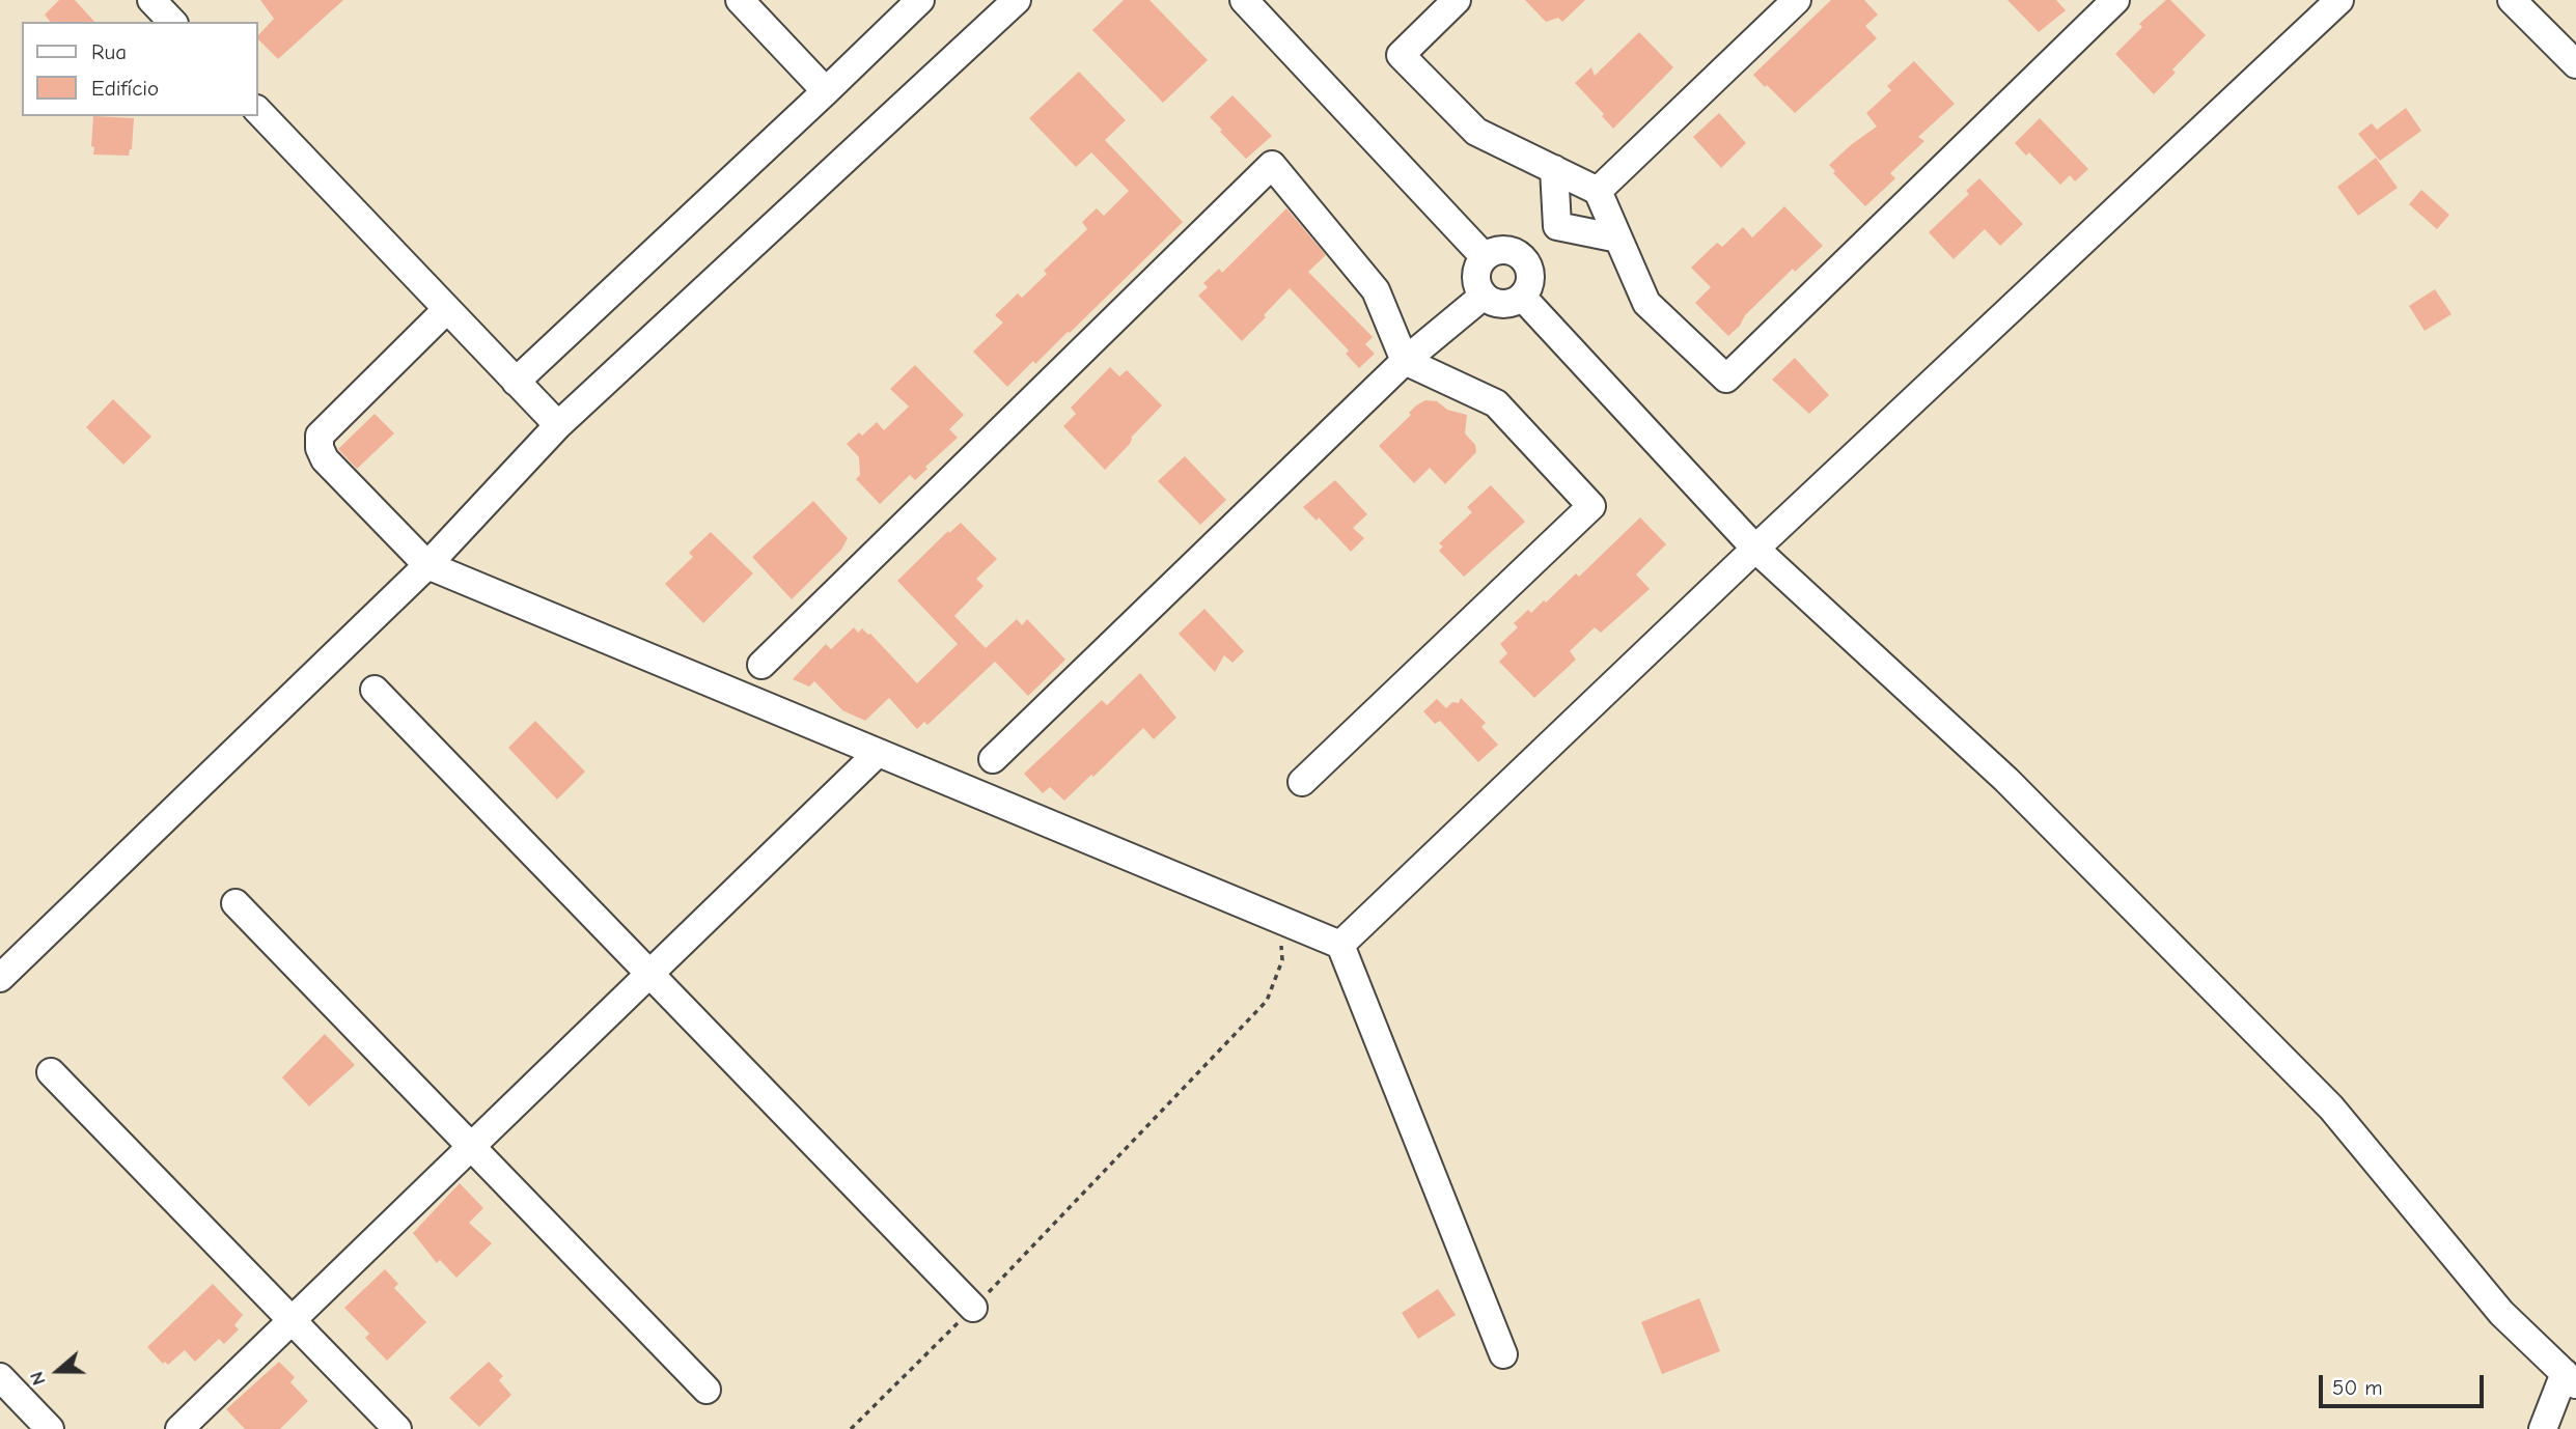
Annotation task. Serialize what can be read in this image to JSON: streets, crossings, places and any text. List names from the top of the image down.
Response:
{
  "legend": ["Rua", "Edifício"],
  "scale_bar": "50 m",
  "north": "left"
}
